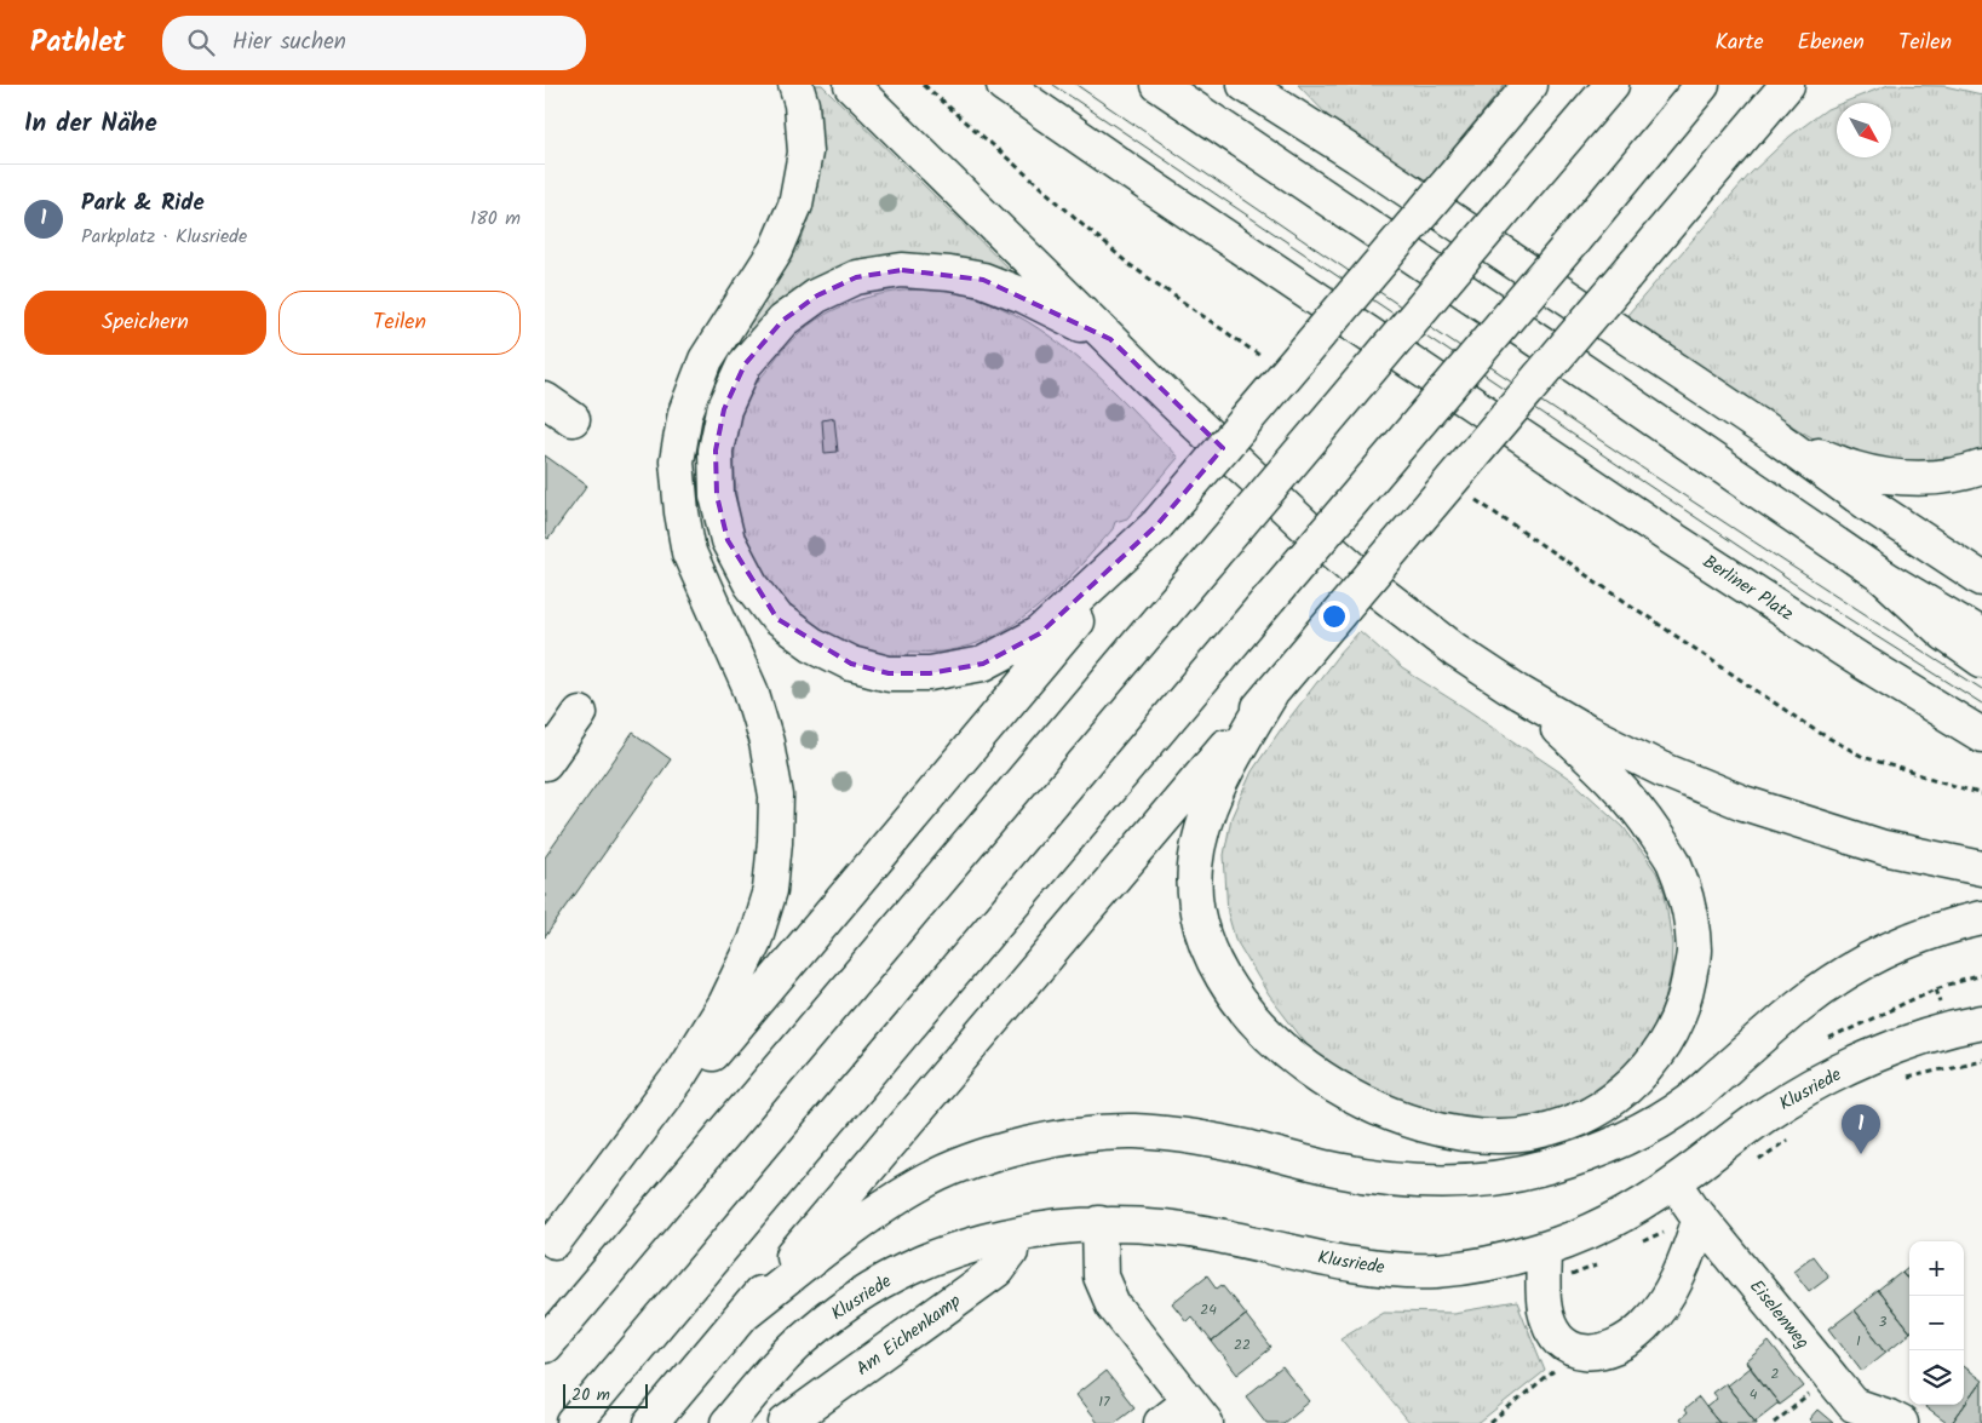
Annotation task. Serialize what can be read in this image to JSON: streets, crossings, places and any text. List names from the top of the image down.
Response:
{
  "streets": {
    "main road": [
      "Berliner Platz",
      "Klusriede",
      "Eiselenweg",
      "Am Eichenkamp"
    ]
  },
  "crossings": [
    ["Klusriede", "Eiselenweg"],
    ["Klusriede", "Am Eichenkamp"]
  ],
  "house_numbers": [
    "24",
    "3",
    "1",
    "22",
    "2",
    "4",
    "17"
  ],
  "scale_bar": "20 m",
  "north": "bottom right",
  "page": {
    "header": "Pathlet",
    "search": "Hier suchen",
    "nav": ["Karte", "Ebenen", "Teilen"],
    "heading": "In der Nähe",
    "list": [
      {
        "mark": "1",
        "name": "Park & Ride",
        "note": "Parkplatz · Klusriede",
        "value": "180 m"
      }
    ],
    "buttons": ["Speichern", "Teilen"],
    "pins": "1",
    "map_buttons": ["+", "−"],
    "scale": "20 m"
  }
}
